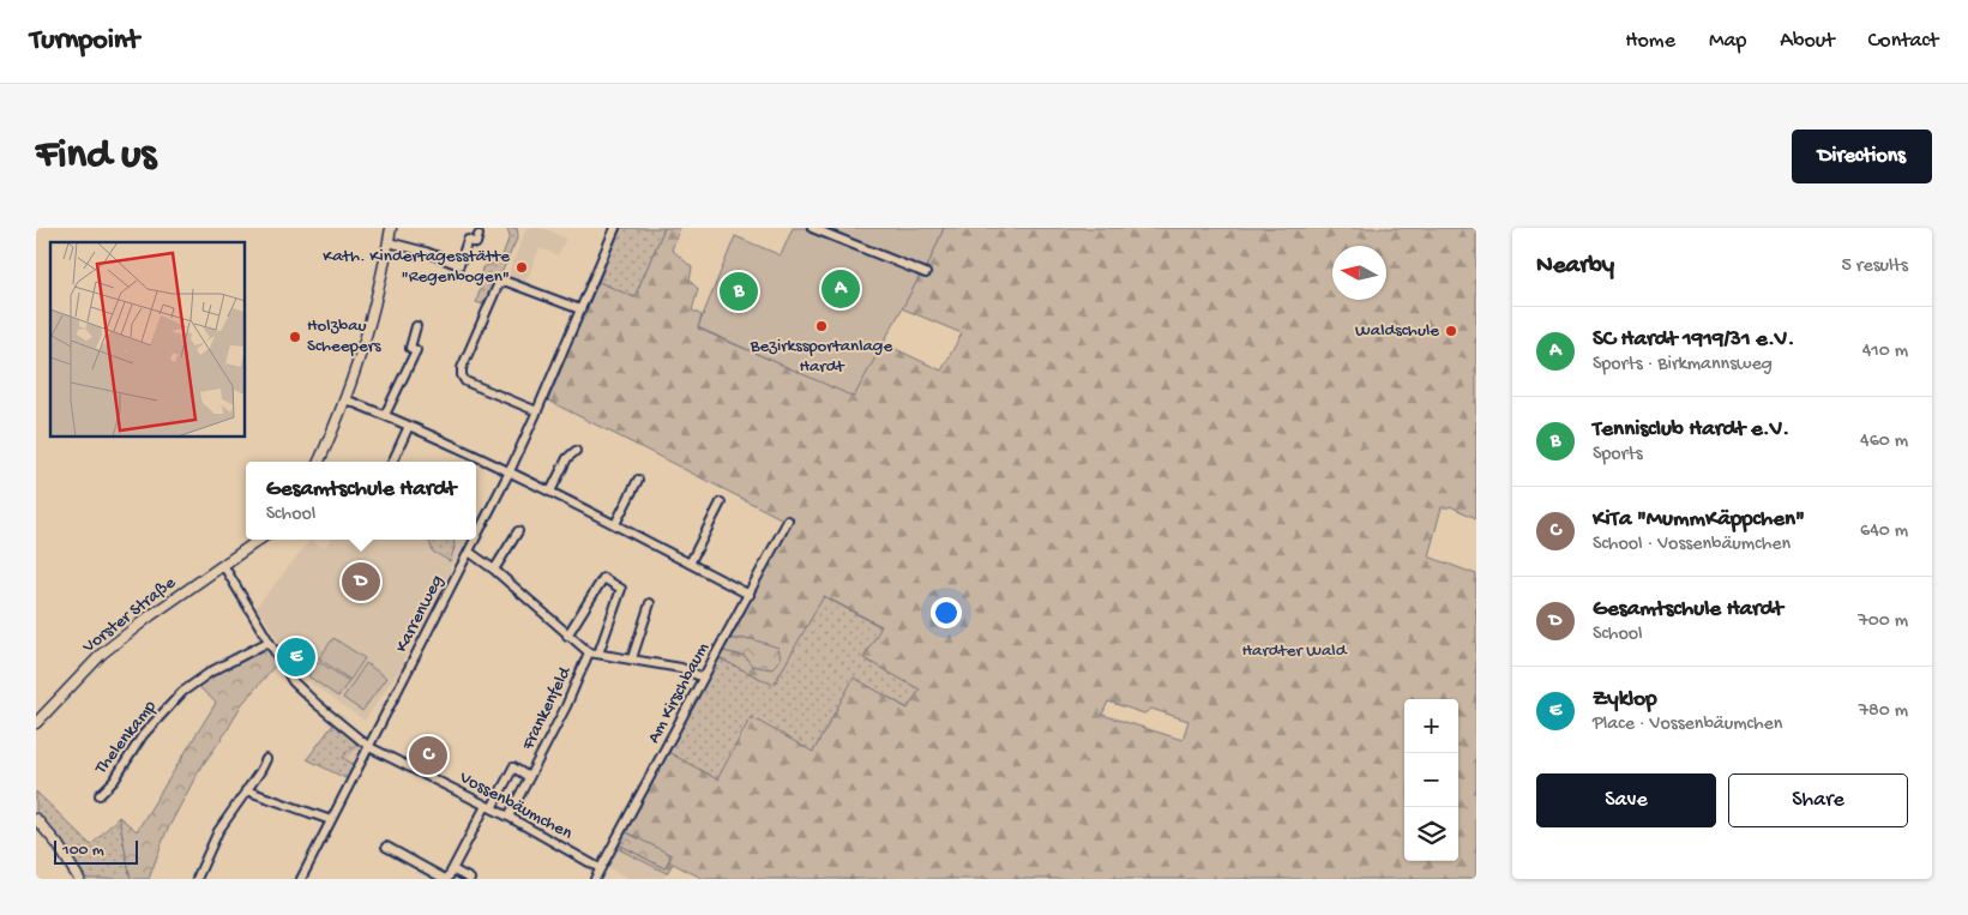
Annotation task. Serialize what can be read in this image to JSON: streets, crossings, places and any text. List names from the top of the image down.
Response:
{
  "streets": {
    "main road": ["Vorster Straße"],
    "street": [
      "Karrenweg",
      "Am Kirschbaum",
      "Frankenfeld",
      "Thelenkamp",
      "Vossenbäumchen"
    ]
  },
  "crossings": [
    ["Karrenweg", "Vossenbäumchen"],
    ["Vorster Straße", "Vossenbäumchen"],
    ["Am Kirschbaum", "Vossenbäumchen"],
    ["Frankenfeld", "Vossenbäumchen"],
    ["Thelenkamp", "Vossenbäumchen"]
  ],
  "parks": ["Hardter Wald"],
  "places": [
    "Kath. Kindertagesstätte \"Regenbogen\"",
    "Bezirkssportanlage Hardt",
    "Waldschule",
    "Holzbau Scheepers"
  ],
  "scale_bar": "100 m",
  "north": "left",
  "page": {
    "header": "Turnpoint",
    "nav": [
      "Home",
      "Map",
      "About",
      "Contact"
    ],
    "buttons": [
      "Directions",
      ["Save", "Share"]
    ],
    "title": "Find us",
    "heading": ["Nearby", "5 results"],
    "pins": [
      "A",
      "B",
      "D",
      "E",
      "C"
    ],
    "list": [
      {
        "mark": "A",
        "name": "SC Hardt 1919/31 e.V.",
        "note": "Sports · Birkmannsweg",
        "value": "410 m"
      },
      {
        "mark": "B",
        "name": "Tennisclub Hardt e.V.",
        "note": "Sports",
        "value": "460 m"
      },
      {
        "mark": "C",
        "name": "KiTa \"MummKäppchen\"",
        "note": "School · Vossenbäumchen",
        "value": "640 m"
      },
      {
        "mark": "D",
        "name": "Gesamtschule Hardt",
        "note": "School",
        "value": "700 m"
      },
      {
        "mark": "E",
        "name": "Zyklop",
        "note": "Place · Vossenbäumchen",
        "value": "780 m"
      }
    ],
    "popup": ["Gesamtschule Hardt", "School"],
    "map_buttons": ["+", "−"],
    "scale": "100 m"
  }
}
